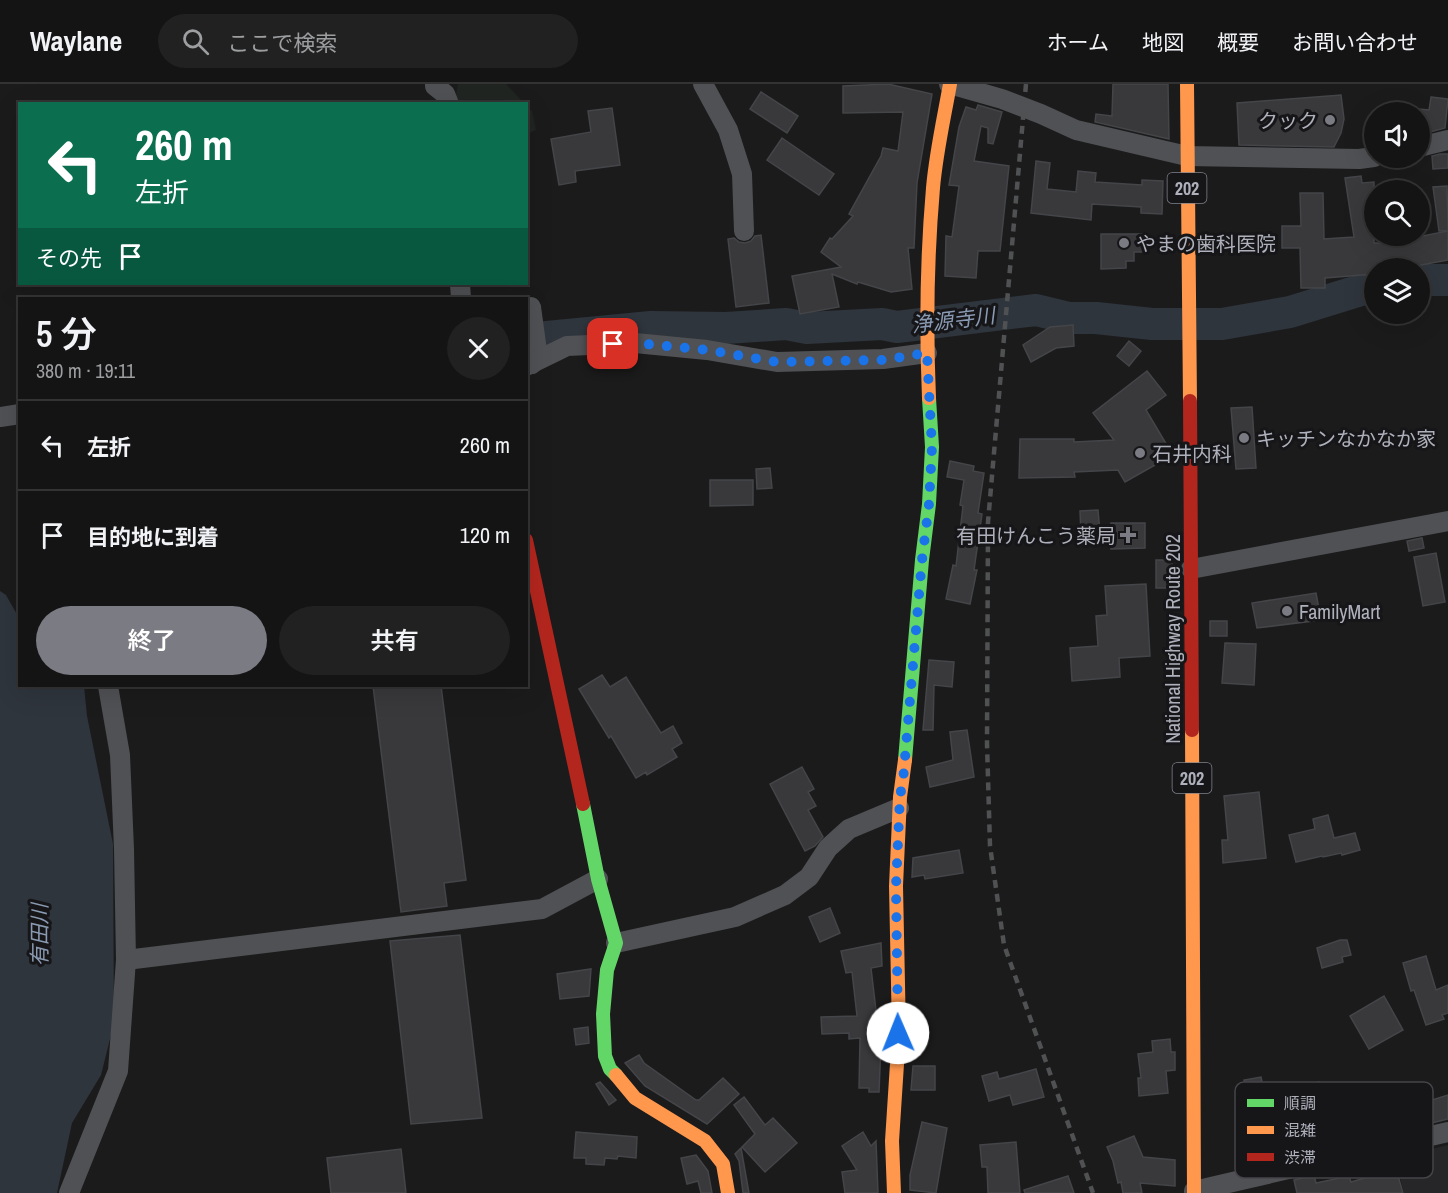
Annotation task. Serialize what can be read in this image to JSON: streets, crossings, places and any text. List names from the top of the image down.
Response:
{
  "streets": {
    "main road": ["202", "National Highway Route 202"]
  },
  "water": ["浄源寺川", "有田川"],
  "places": {
    "other": [
      "クック",
      "やまの歯科医院",
      "キッチンなかなか家",
      "石井内科",
      "FamilyMart"
    ],
    "health": ["有田けんこう薬局"]
  },
  "legend": ["順調", "混雑", "渋滞"],
  "page": {
    "header": "Waylane",
    "search": "ここで検索",
    "nav": [
      "ホーム",
      "地図",
      "概要",
      "お問い合わせ"
    ],
    "turn": ["260 m", "左折"],
    "then": "その先",
    "heading": ["5 分", "380 m · 19:11"],
    "list": [
      {
        "name": "左折",
        "value": "260 m"
      },
      {
        "name": "目的地に到着",
        "value": "120 m"
      }
    ],
    "buttons": ["終了", "共有"]
  }
}
